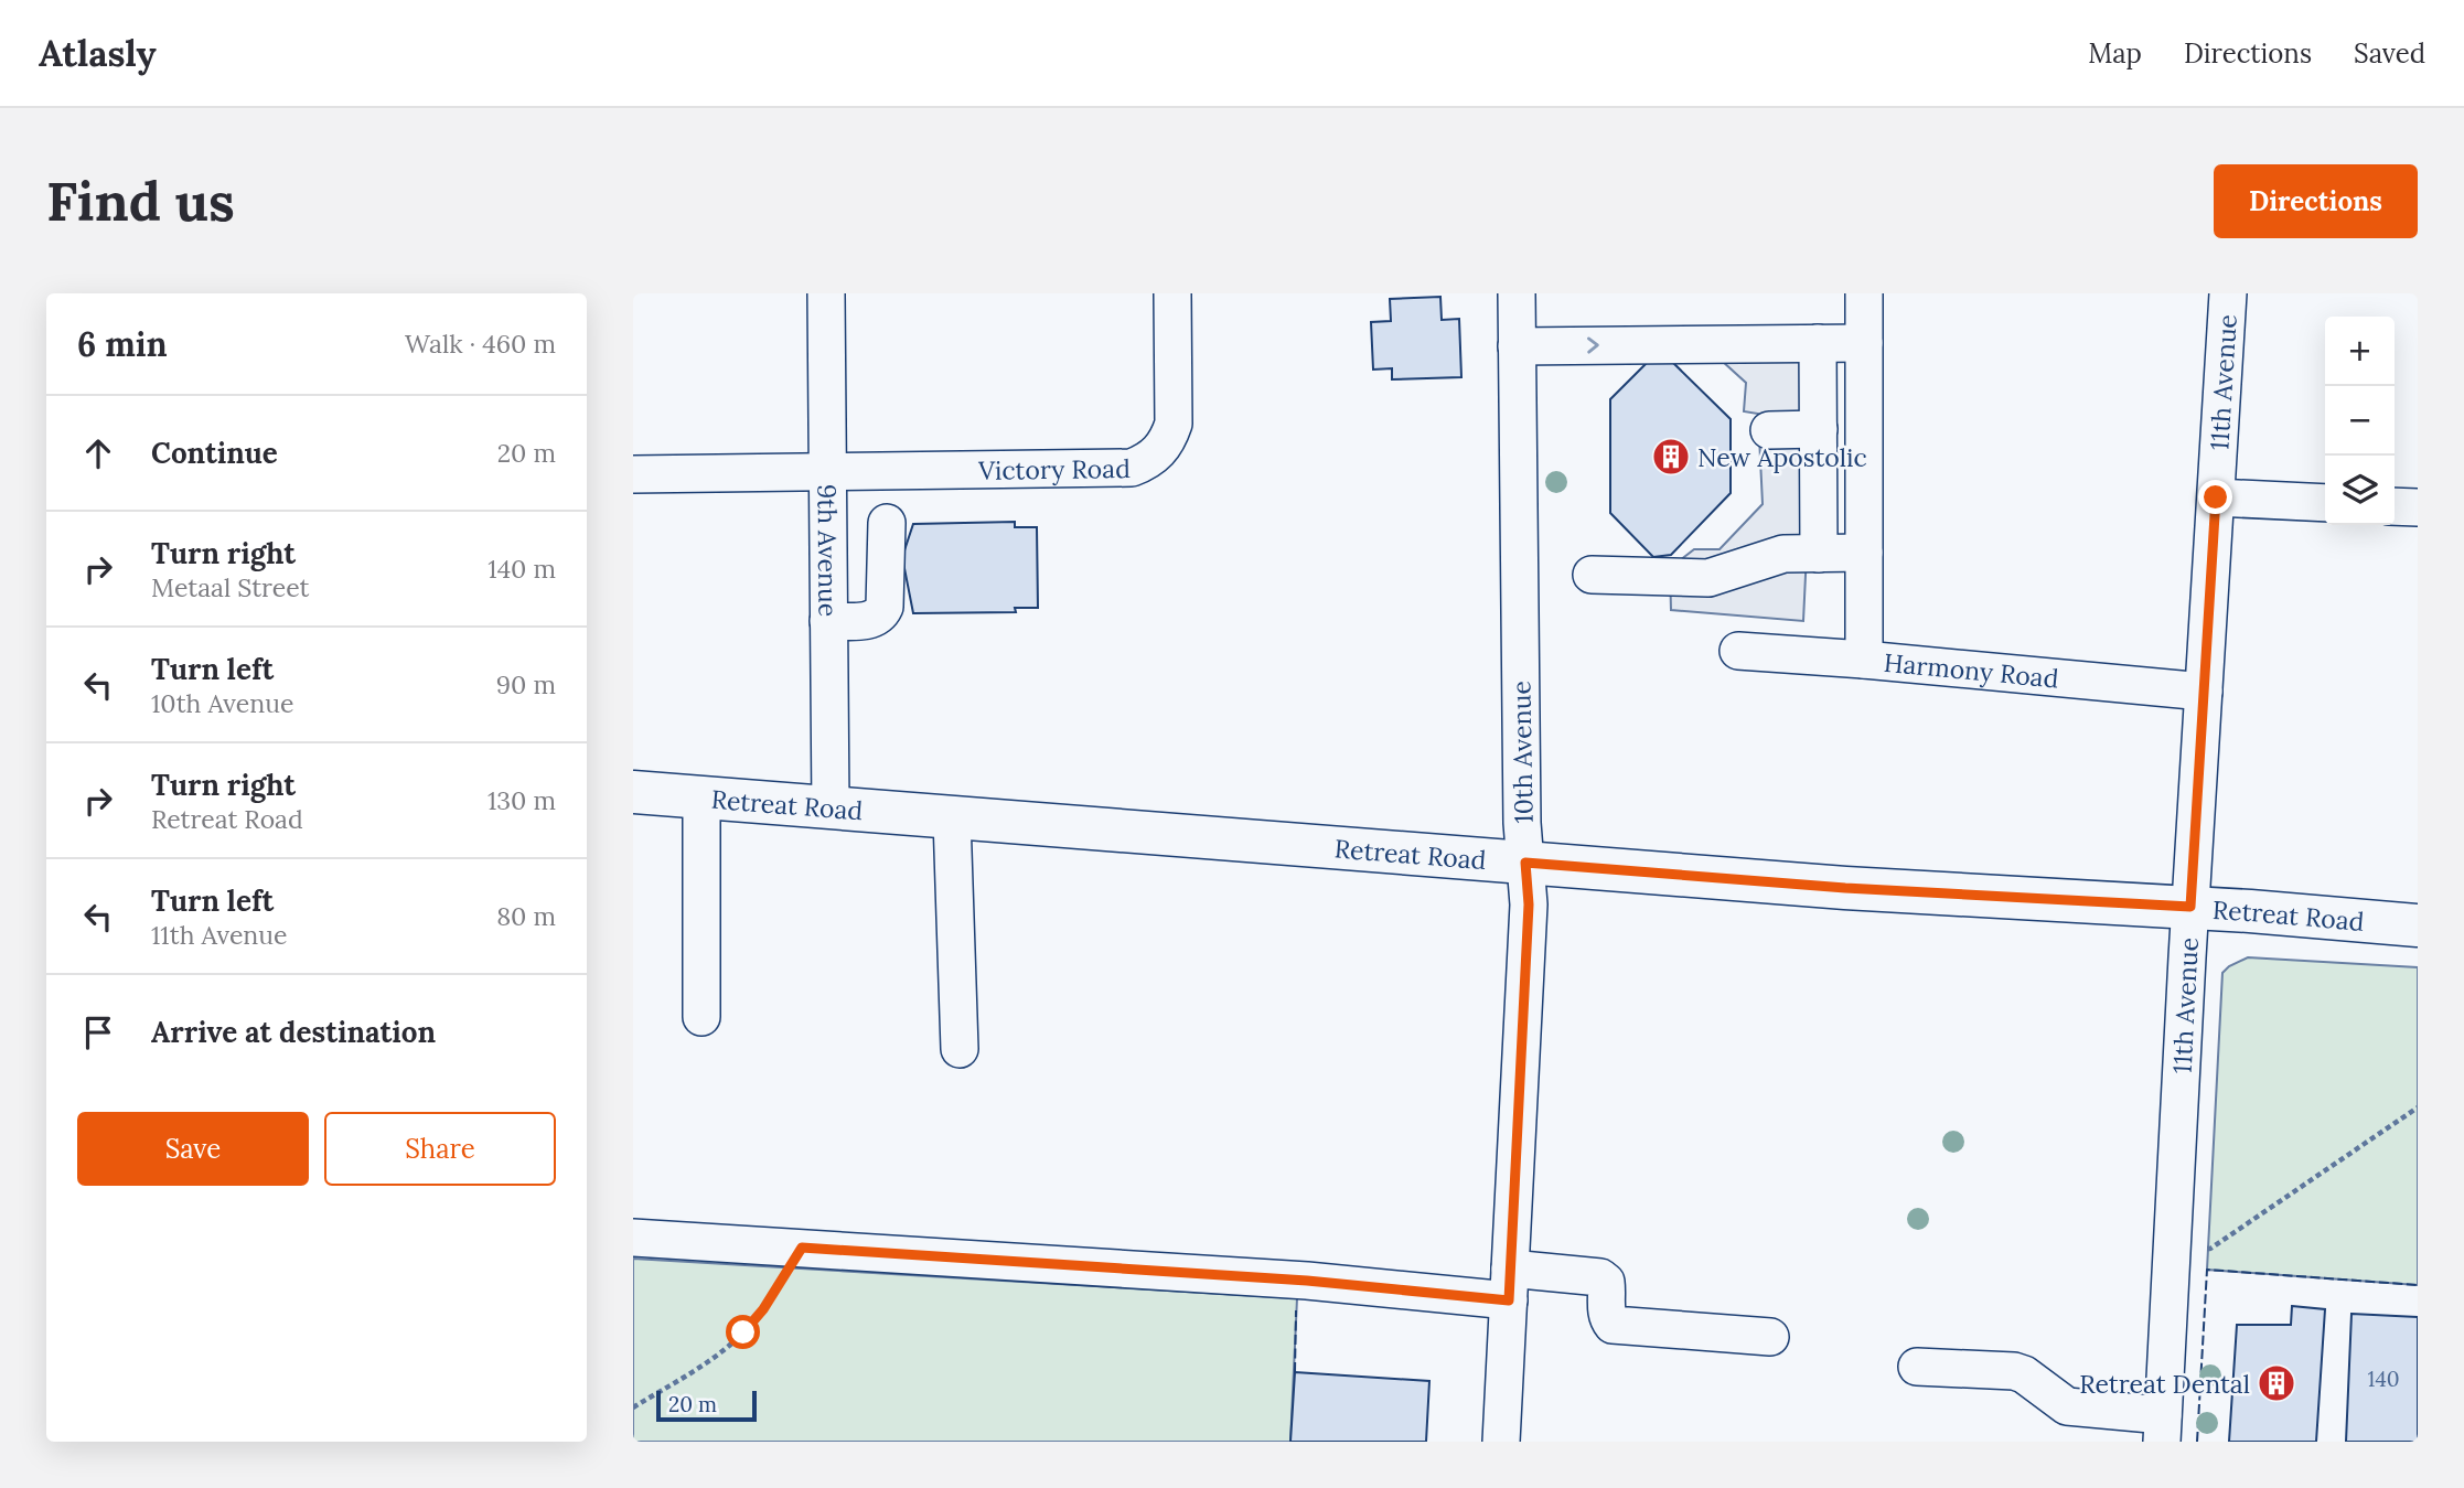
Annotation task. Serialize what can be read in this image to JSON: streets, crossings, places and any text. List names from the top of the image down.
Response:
{
  "streets": {
    "main road": ["Retreat Road"],
    "street": [
      "11th Avenue",
      "Victory Road",
      "9th Avenue",
      "Harmony Road",
      "10th Avenue"
    ]
  },
  "crossings": [
    ["11th Avenue", "Harmony Road"],
    ["11th Avenue", "Retreat Road"],
    ["Victory Road", "9th Avenue"],
    ["9th Avenue", "Retreat Road"],
    ["10th Avenue", "Retreat Road"]
  ],
  "places": {
    "building": ["New Apostolic", "Retreat Dental"]
  },
  "house_numbers": ["140"],
  "scale_bar": "20 m",
  "page": {
    "header": "Atlasly",
    "nav": ["Map", "Directions", "Saved"],
    "buttons": [
      "Directions",
      ["Save", "Share"]
    ],
    "title": "Find us",
    "heading": ["6 min", "Walk · 460 m"],
    "map_buttons": ["+", "−"],
    "list": [
      ["Continue", "20 m"],
      ["Turn right", "Metaal Street", "140 m"],
      ["Turn left", "10th Avenue", "90 m"],
      ["Turn right", "Retreat Road", "130 m"],
      ["Turn left", "11th Avenue", "80 m"],
      "Arrive at destination"
    ],
    "scale": "20 m"
  }
}
